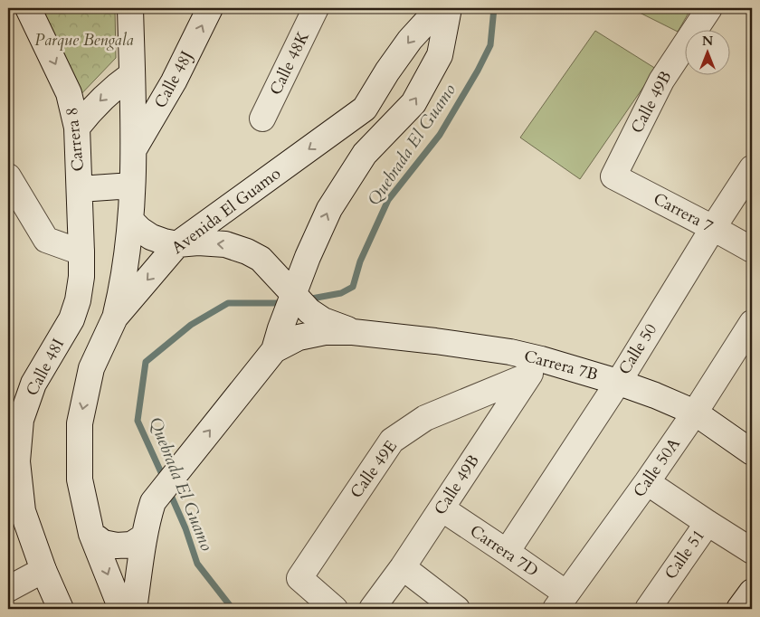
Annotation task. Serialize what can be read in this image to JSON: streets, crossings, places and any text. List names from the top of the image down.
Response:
{
  "streets": {
    "street": [
      "Calle 48K",
      "Calle 48J",
      "Calle 49B",
      "Carrera 8",
      "Avenida El Guamo",
      "Carrera 7",
      "Calle 50",
      "Carrera 7B",
      "Calle 48I",
      "Calle 50A",
      "Calle 49E",
      "Carrera 7D",
      "Calle 51"
    ]
  },
  "crossings": [
    ["Calle 49B", "Carrera 7"],
    ["Calle 49B", "Carrera 7B"],
    ["Calle 49B", "Calle 49E"],
    ["Calle 49B", "Carrera 7D"],
    ["Carrera 8", "Calle 48I"],
    ["Avenida El Guamo", "Carrera 7B"],
    ["Carrera 7", "Calle 50"],
    ["Calle 50", "Carrera 7B"],
    ["Calle 50", "Carrera 7D"],
    ["Carrera 7B", "Calle 50A"],
    ["Carrera 7B", "Calle 49E"],
    ["Calle 50A", "Carrera 7D"]
  ],
  "water": ["Quebrada El Guamo"],
  "parks": ["Parque Bengala"],
  "north": "top"
}
